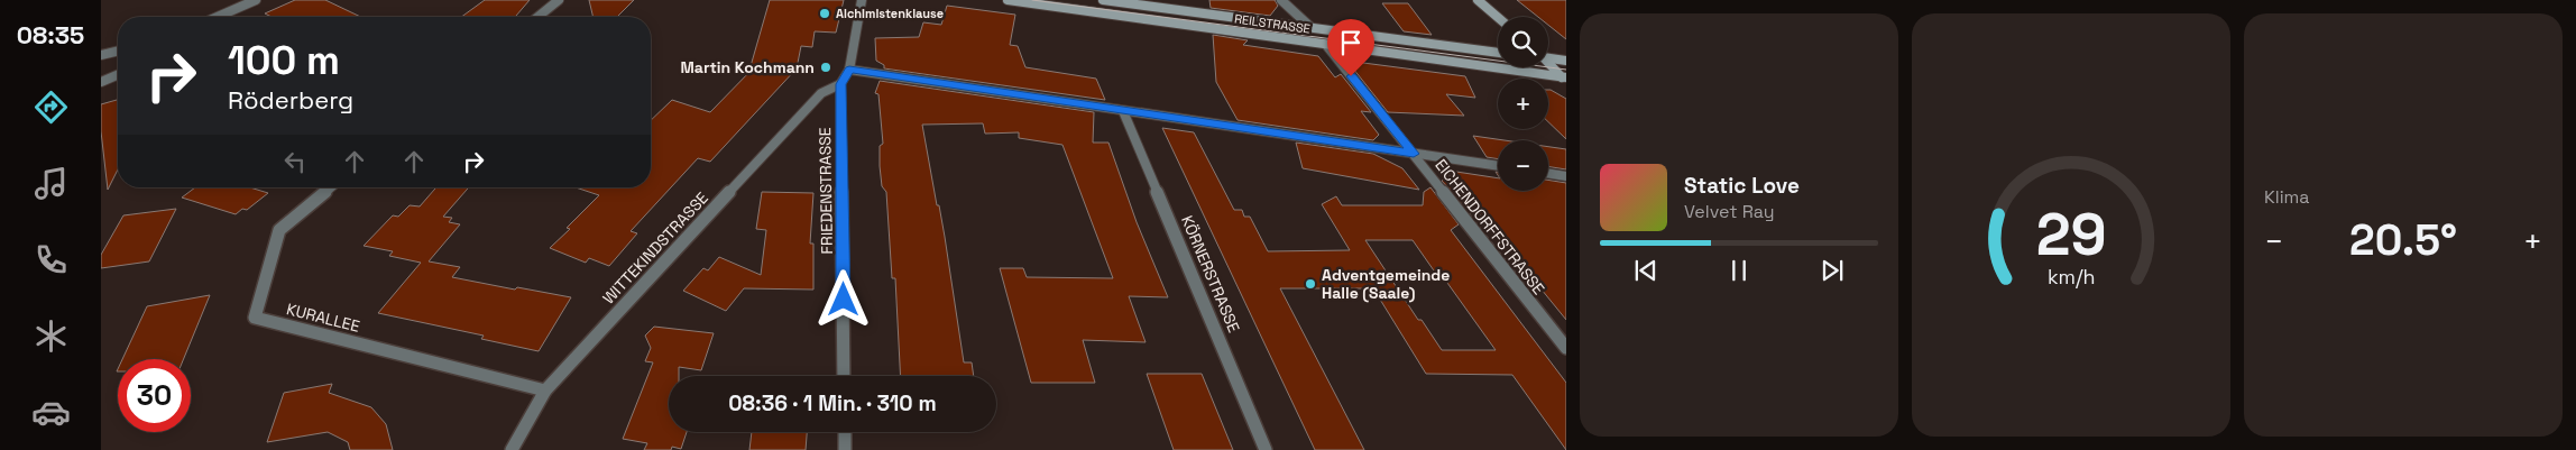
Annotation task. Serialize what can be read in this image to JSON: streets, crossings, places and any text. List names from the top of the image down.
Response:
{
  "streets": {
    "street": [
      "REILSTRASSE",
      "FRIEDENSTRASSE",
      "EICHENDORFFSTRASSE",
      "WITTEKINDSTRASSE",
      "KÖRNERSTRASSE",
      "KURALLEE"
    ]
  },
  "crossings": [
    ["REILSTRASSE", "EICHENDORFFSTRASSE"],
    ["FRIEDENSTRASSE", "WITTEKINDSTRASSE"],
    ["WITTEKINDSTRASSE", "KURALLEE"]
  ],
  "places": ["Alchimistenklause", "Martin Kochmann", "Adventgemeinde Halle (Saale)"],
  "page": {
    "tabs": "08:35",
    "tile": "Klima",
    "map_buttons": ["+", "−"],
    "turn": ["100 m", "Röderberg"],
    "song": ["Static Love", "Velvet Ray"],
    "heat": ["−", "20.5°", "+"],
    "limit": "30",
    "trip": "08:36 · 1 Min. · 310 m",
    "gauge": ["29", "km/h"]
  }
}
